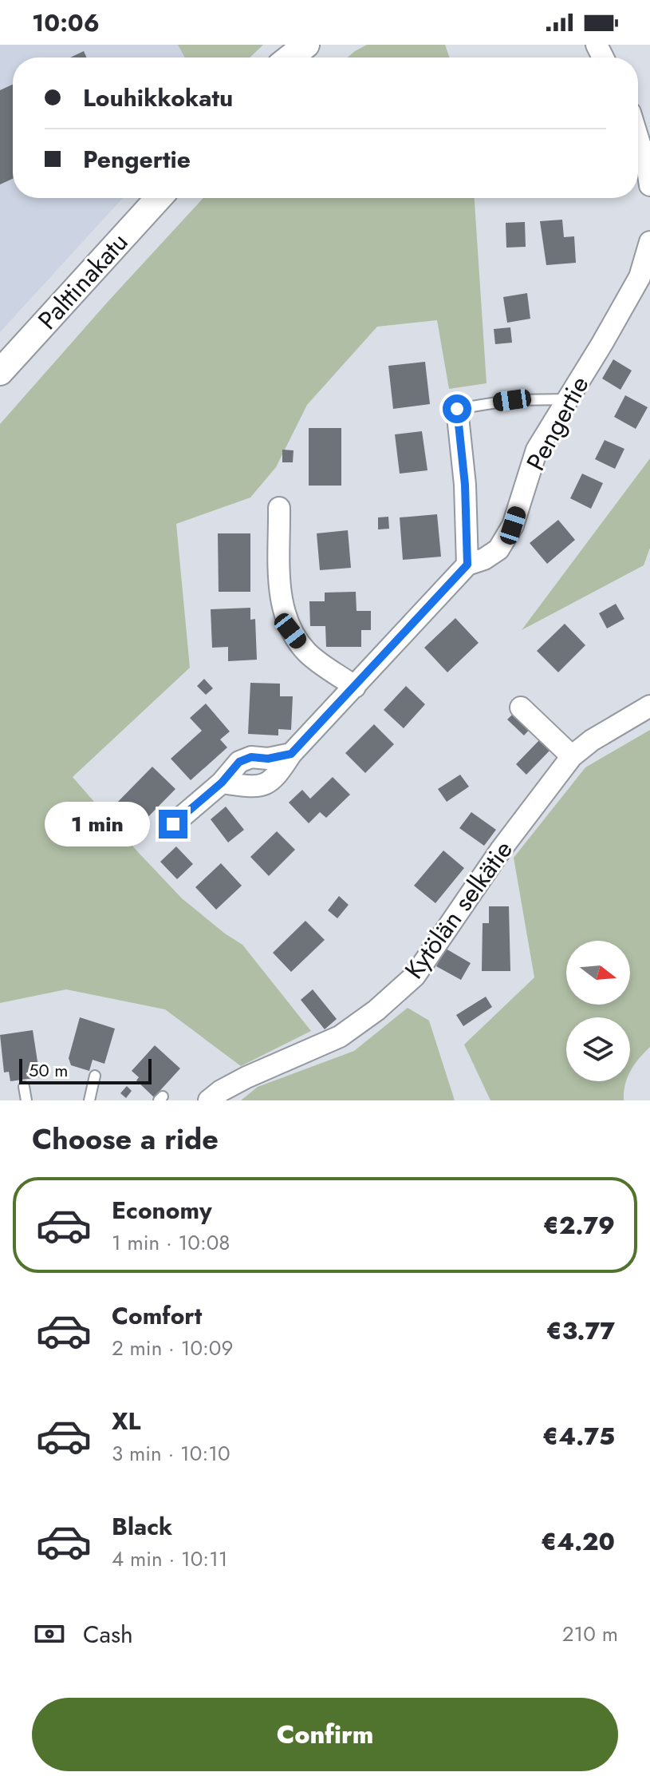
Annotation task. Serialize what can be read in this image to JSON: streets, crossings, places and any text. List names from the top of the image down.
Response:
{
  "streets": {
    "street": ["Palttinakatu", "Pengertie", "Kytölän selkätie"]
  },
  "scale_bar": "50 m",
  "north": "right",
  "page": {
    "status": "10:06",
    "banner": ["Louhikkokatu", "Pengertie"],
    "bubble": "1 min",
    "scale": "50 m",
    "heading": "Choose a ride",
    "list": [
      {
        "name": "Economy",
        "note": "1 min · 10:08",
        "value": "€2.79"
      },
      {
        "name": "Comfort",
        "note": "2 min · 10:09",
        "value": "€3.77"
      },
      {
        "name": "XL",
        "note": "3 min · 10:10",
        "value": "€4.75"
      },
      {
        "name": "Black",
        "note": "4 min · 10:11",
        "value": "€4.20"
      }
    ],
    "pay": ["Cash", "210 m"],
    "buttons": "Confirm"
  }
}
